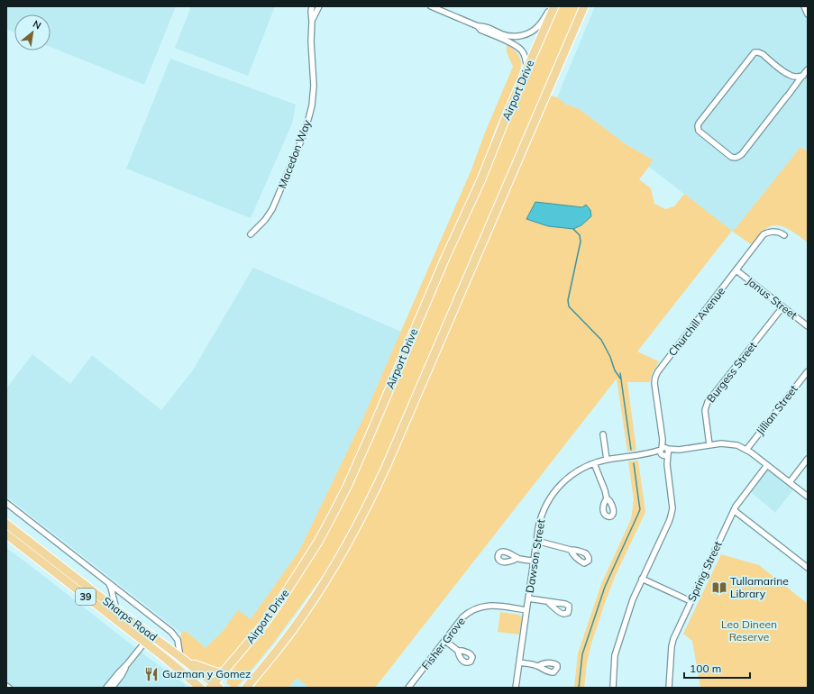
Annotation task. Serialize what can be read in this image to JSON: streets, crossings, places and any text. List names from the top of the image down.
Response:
{
  "streets": {
    "main road": ["Airport Drive", "39", "Sharps Road"],
    "street": [
      "Macedon Way",
      "Janus Street",
      "Churchill Avenue",
      "Burgess Street",
      "Jillian Street",
      "Dawson Street",
      "Spring Street",
      "Fisher Grove"
    ]
  },
  "crossings": [
    ["Airport Drive", "Sharps Road"],
    ["Janus Street", "Churchill Avenue"],
    ["Janus Street", "Burgess Street"],
    ["Churchill Avenue", "Dawson Street"],
    ["Burgess Street", "Dawson Street"],
    ["Jillian Street", "Dawson Street"],
    ["Dawson Street", "Spring Street"],
    ["Dawson Street", "Fisher Grove"]
  ],
  "parks": ["Leo Dineen Reserve"],
  "places": {
    "library": ["Tullamarine Library"],
    "restaurant": ["Guzman y Gomez"]
  },
  "scale_bar": "100 m",
  "north": "top right"
}
